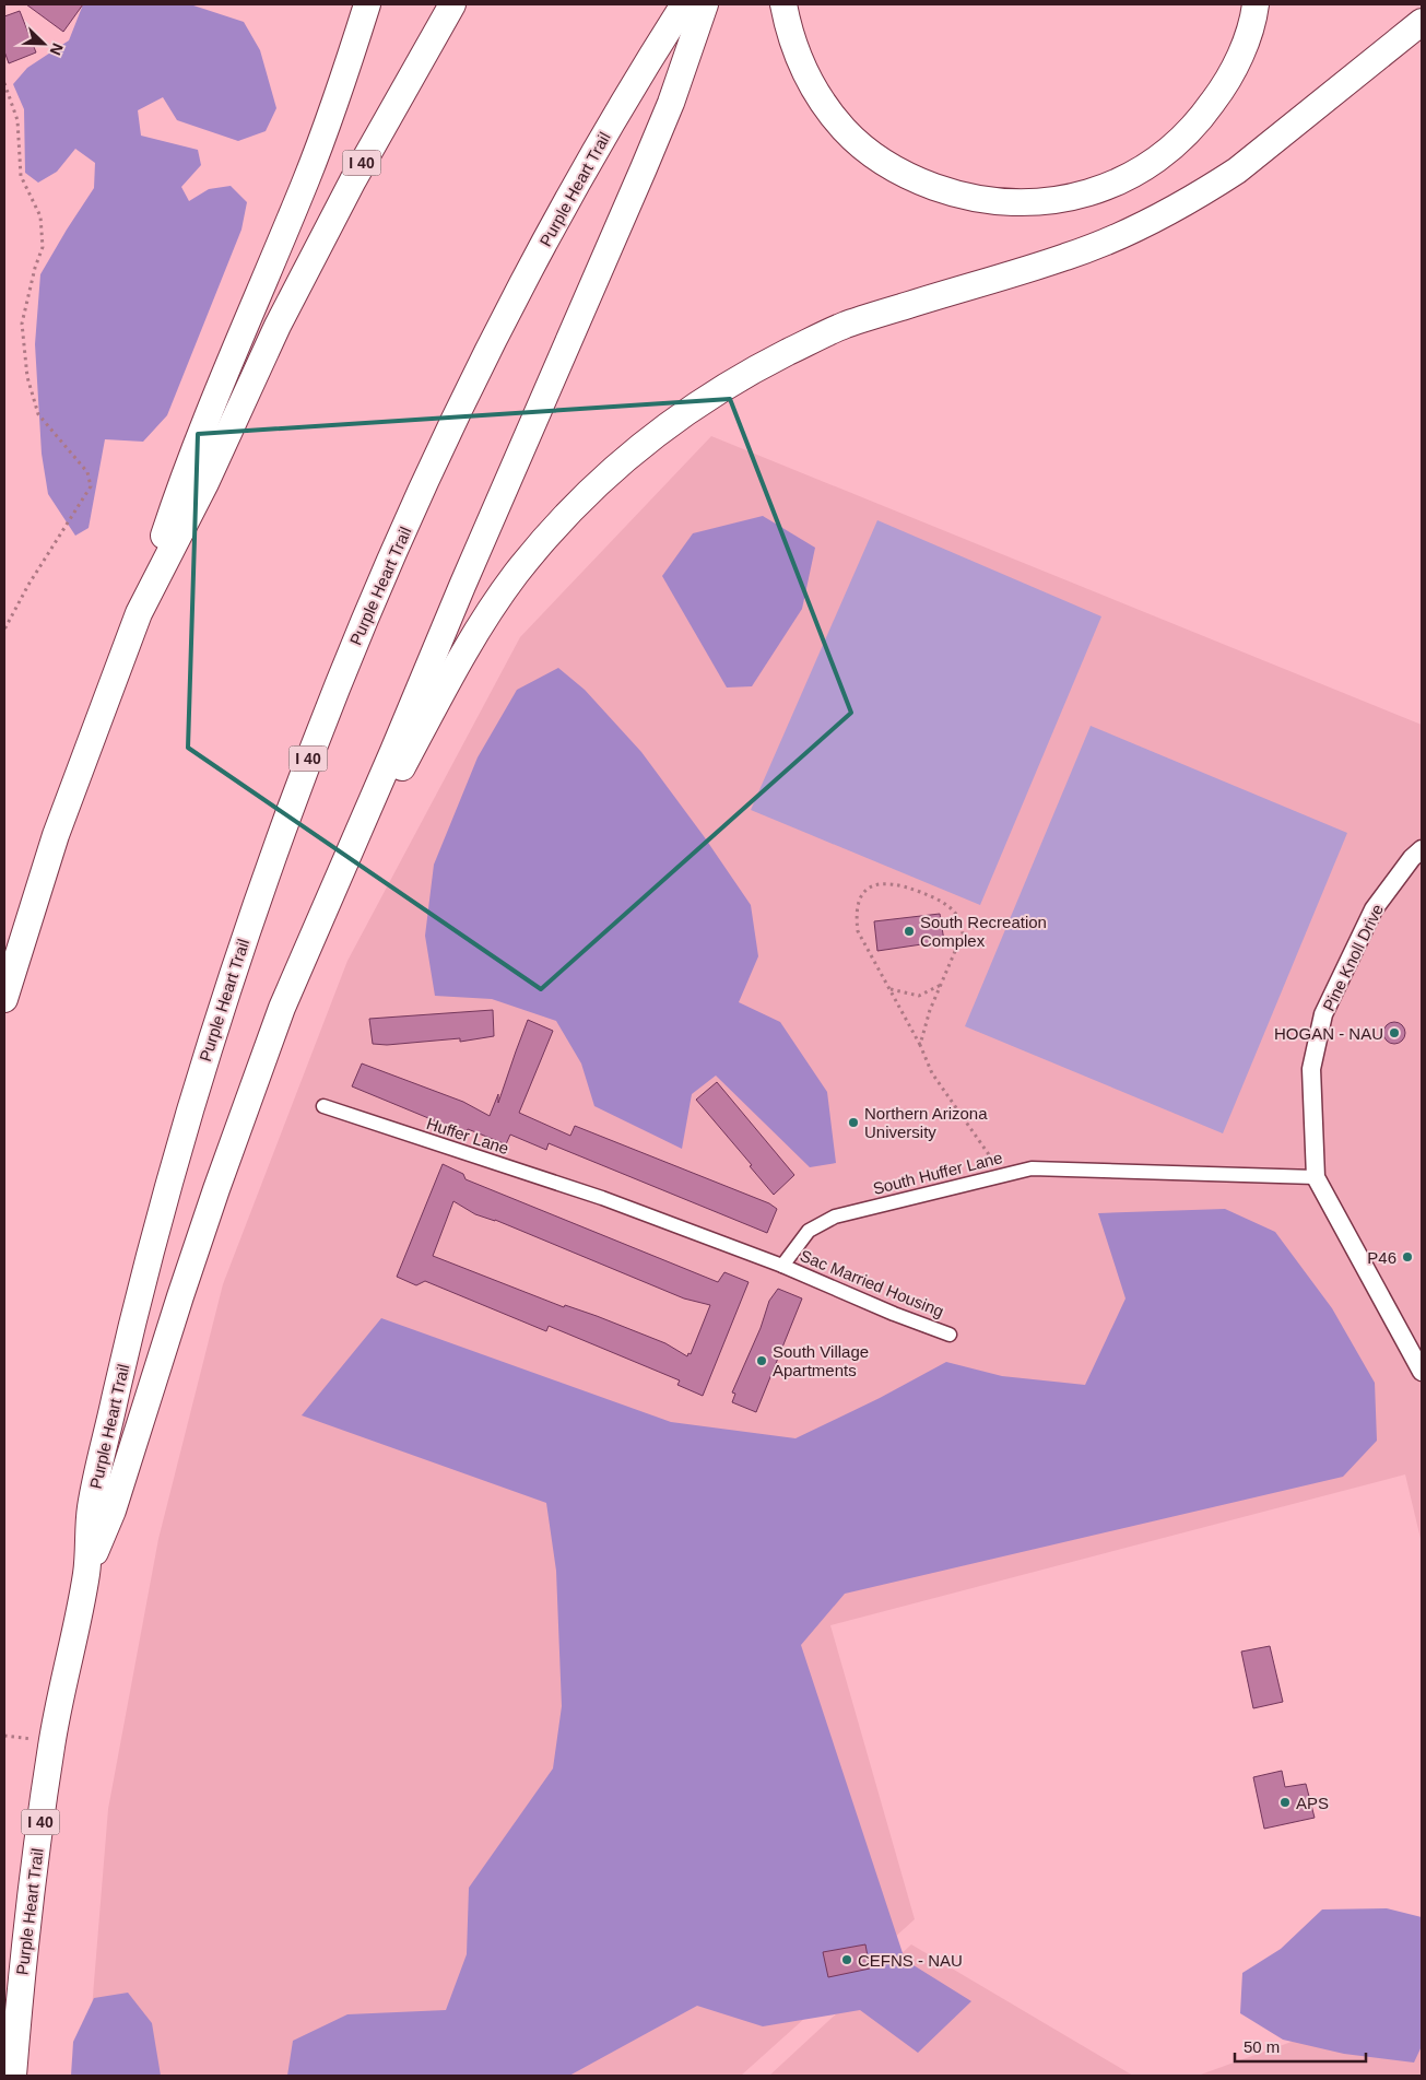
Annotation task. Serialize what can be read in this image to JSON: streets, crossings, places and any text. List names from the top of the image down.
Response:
{
  "streets": {
    "highway": ["I 40", "Purple Heart Trail"],
    "street": [
      "Pine Knoll Drive",
      "Huffer Lane",
      "South Huffer Lane",
      "Sac Married Housing"
    ]
  },
  "crossings": [
    ["Pine Knoll Drive", "South Huffer Lane"],
    ["Huffer Lane", "South Huffer Lane"],
    ["Huffer Lane", "Sac Married Housing"],
    ["South Huffer Lane", "Sac Married Housing"]
  ],
  "places": [
    "South Recreation Complex",
    "HOGAN - NAU",
    "Northern Arizona University",
    "P46",
    "South Village Apartments",
    "APS",
    "CEFNS - NAU"
  ],
  "scale_bar": "50 m",
  "north": "bottom right"
}
